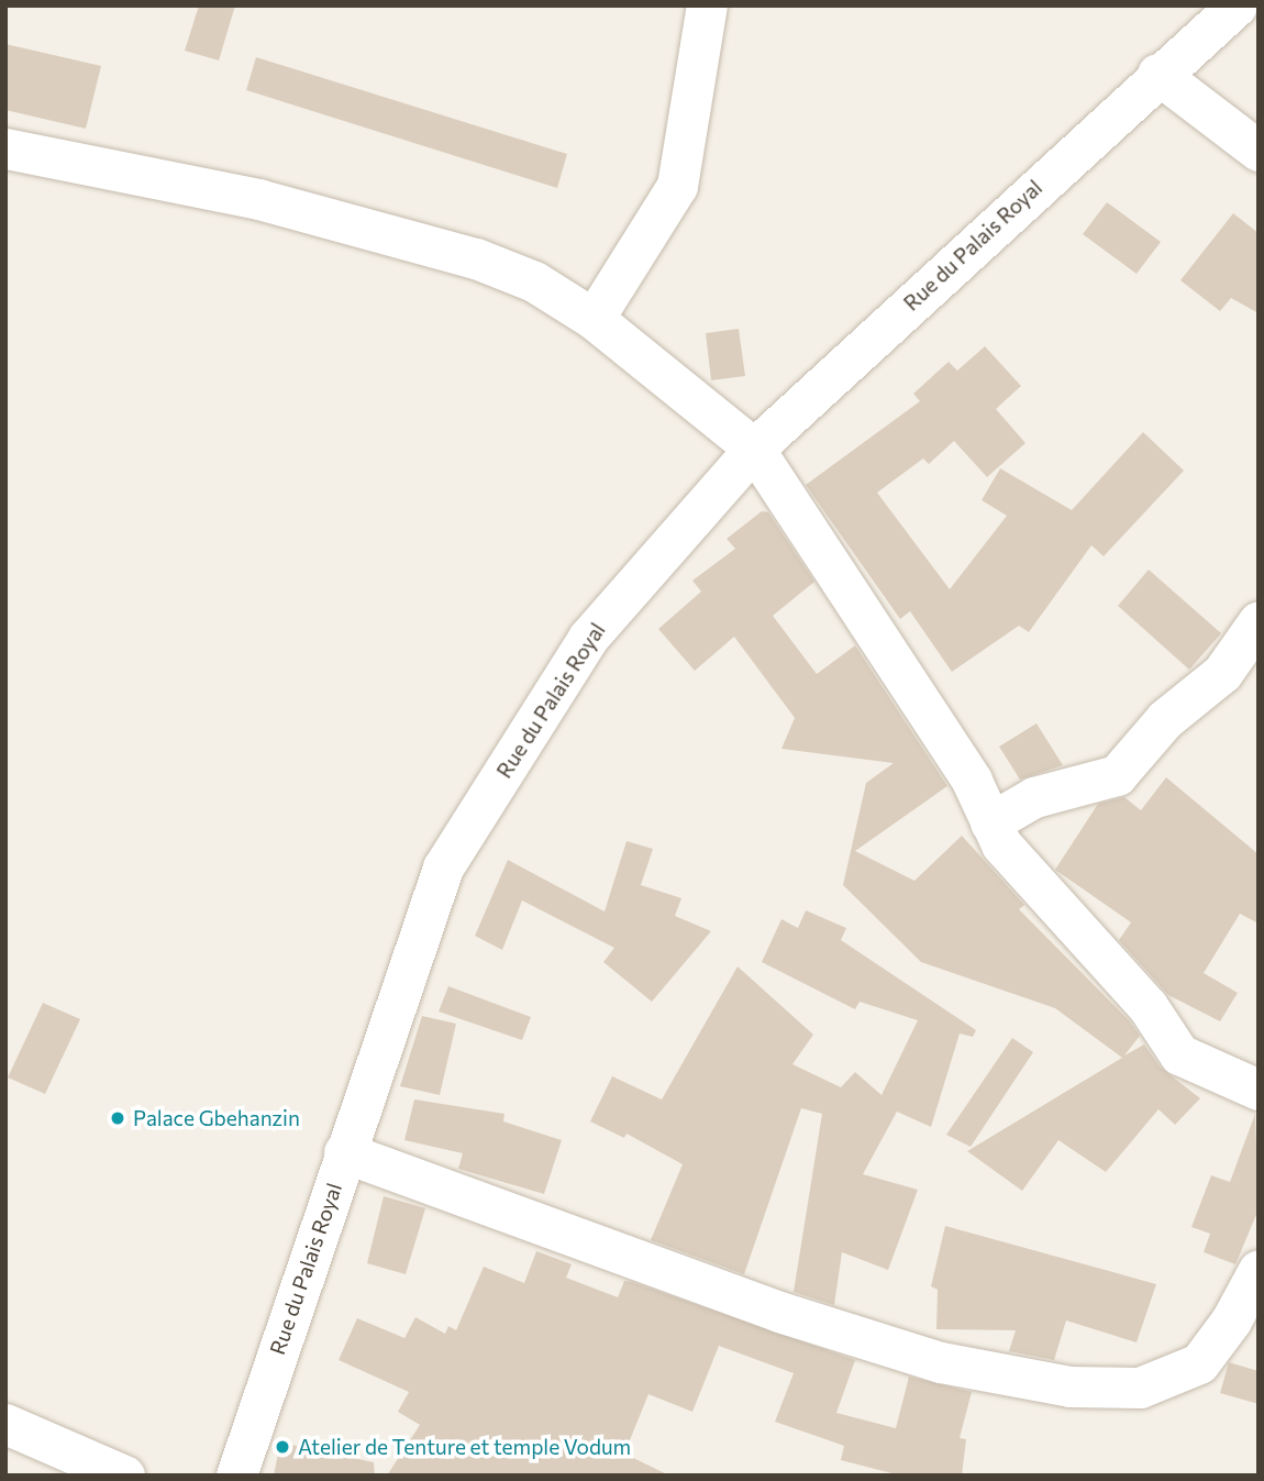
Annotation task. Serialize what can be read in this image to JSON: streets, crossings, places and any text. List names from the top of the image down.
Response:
{
  "streets": {
    "street": ["Rue du Palais Royal"]
  },
  "places": ["Palace Gbehanzin", "Atelier de Tenture et temple Vodum"]
}
